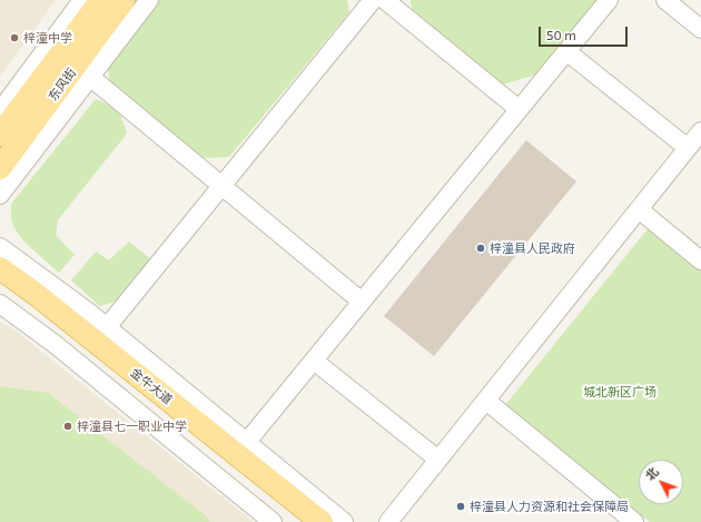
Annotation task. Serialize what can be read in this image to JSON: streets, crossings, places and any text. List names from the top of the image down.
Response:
{
  "streets": {
    "main road": ["东风街", "金牛大道"]
  },
  "parks": ["城北新区广场"],
  "places": [
    "梓潼中学",
    "梓潼县人民政府",
    "梓潼县七一职业中学",
    "梓潼县人力资源和社会保障局"
  ],
  "scale_bar": "50 m",
  "north": "top left"
}
